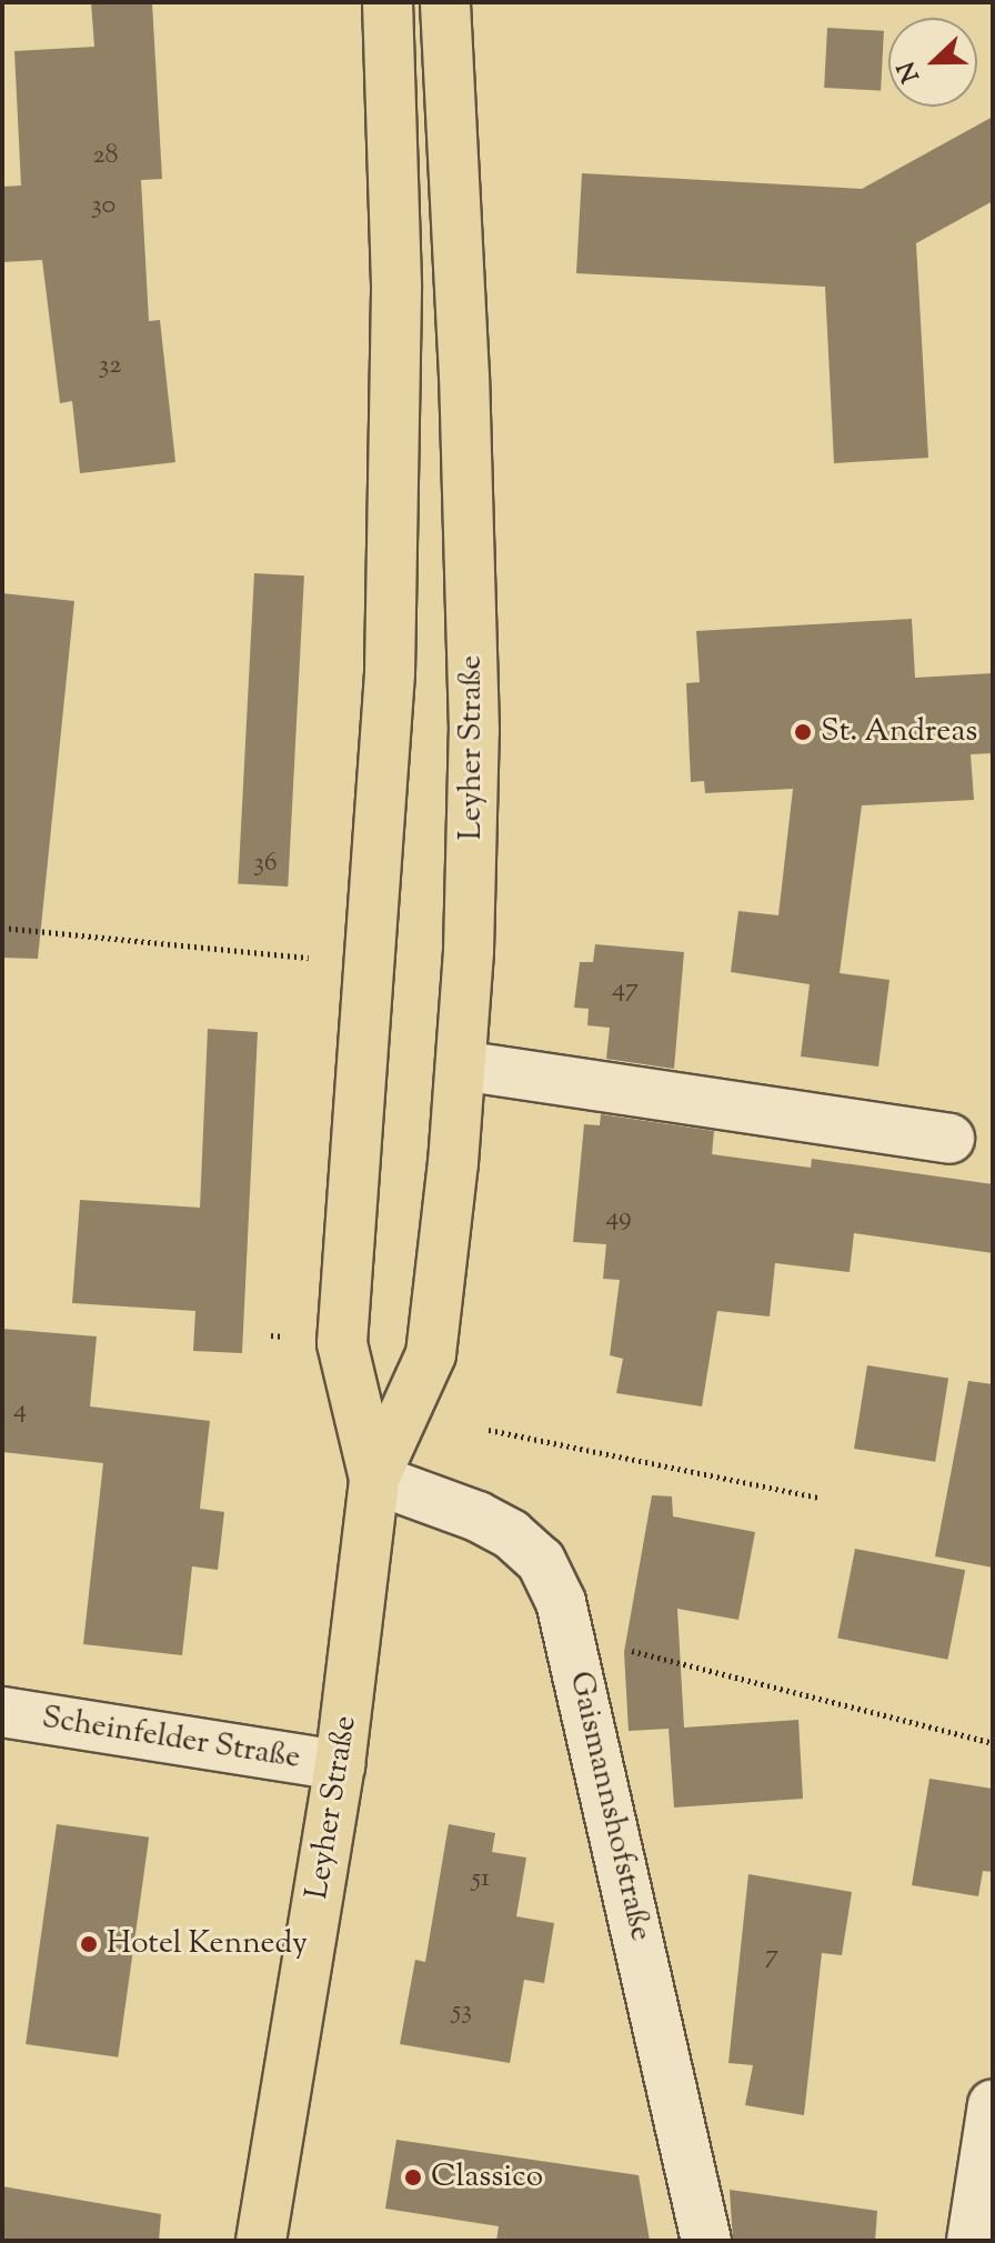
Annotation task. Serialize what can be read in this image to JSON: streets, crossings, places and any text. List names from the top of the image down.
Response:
{
  "streets": {
    "main road": ["Leyher Straße"],
    "street": ["Scheinfelder Straße", "Gaismannshofstraße"]
  },
  "crossings": [
    ["Leyher Straße", "Scheinfelder Straße"],
    ["Leyher Straße", "Gaismannshofstraße"]
  ],
  "places": ["St. Andreas", "Hotel Kennedy", "Classico"],
  "house_numbers": [
    "28",
    "30",
    "32",
    "36",
    "47",
    "49",
    "4",
    "51",
    "7",
    "53"
  ],
  "north": "left"
}
